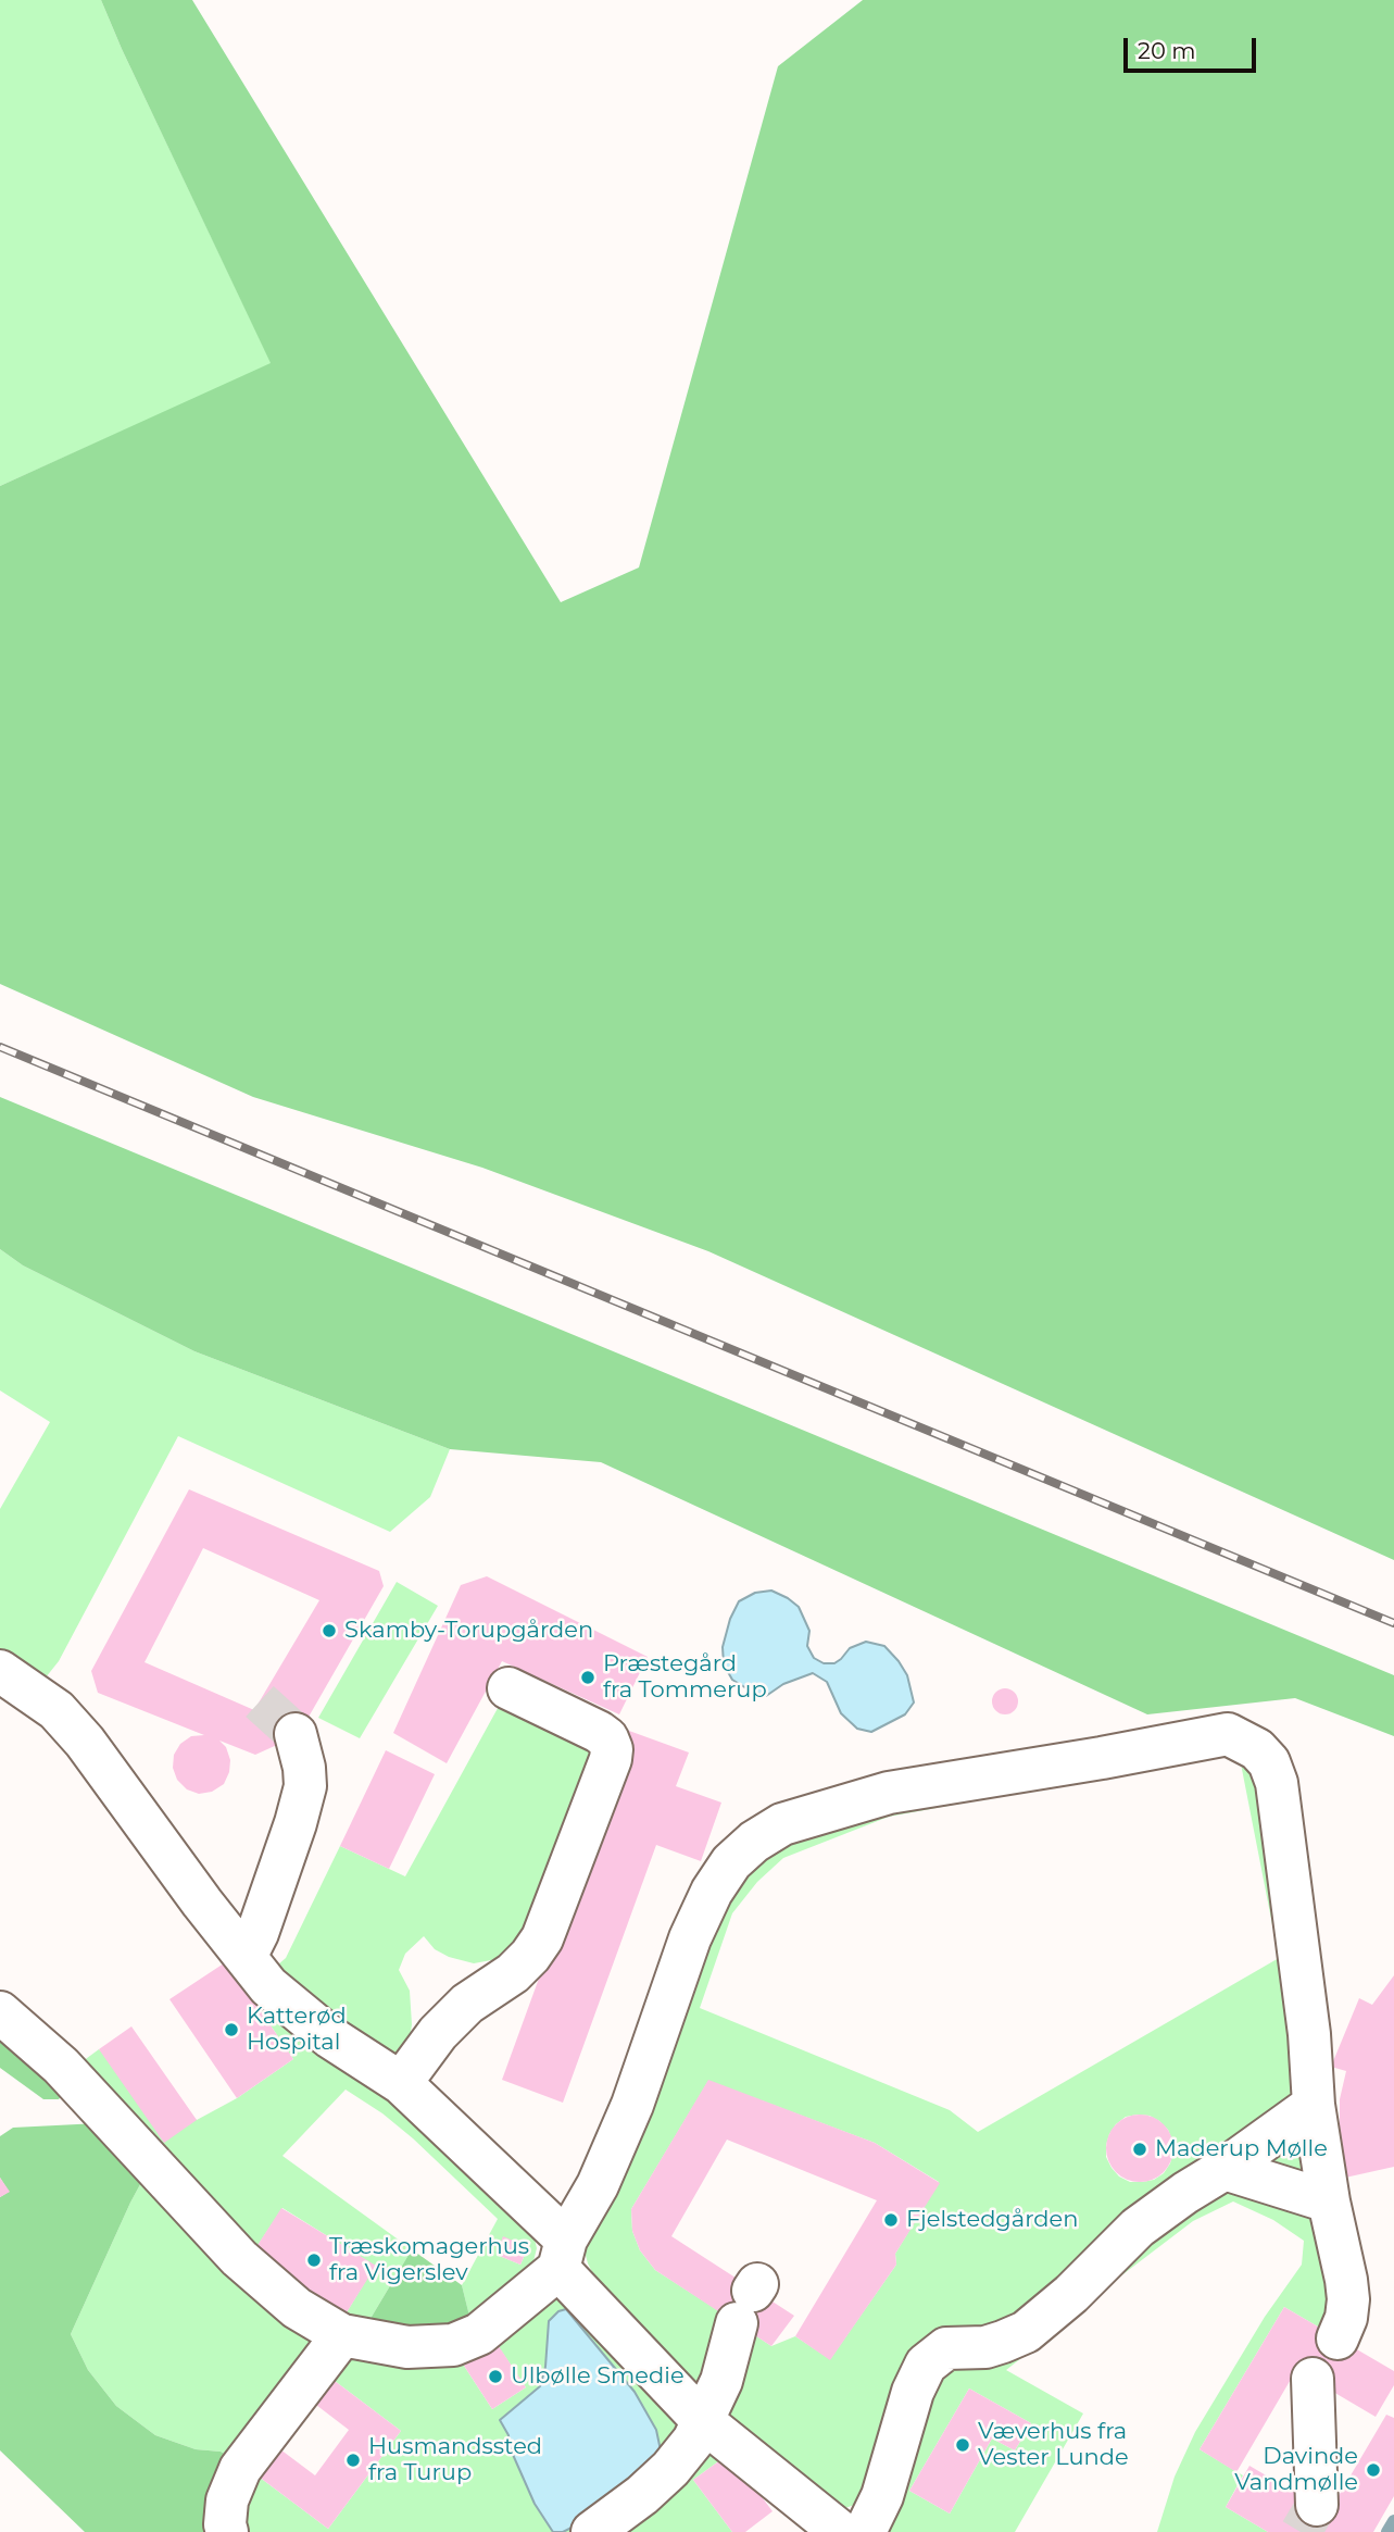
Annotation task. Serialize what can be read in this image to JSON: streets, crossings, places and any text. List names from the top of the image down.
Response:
{
  "places": [
    "Skamby-Torupgården",
    "Præstegård fra Tommerup",
    "Katterød Hospital",
    "Maderup Mølle",
    "Fjelstedgården",
    "Træskomagerhus fra Vigerslev",
    "Ulbølle Smedie",
    "Væverhus fra Vester Lunde",
    "Husmandssted fra Turup",
    "Davinde Vandmølle"
  ],
  "scale_bar": "20 m"
}
